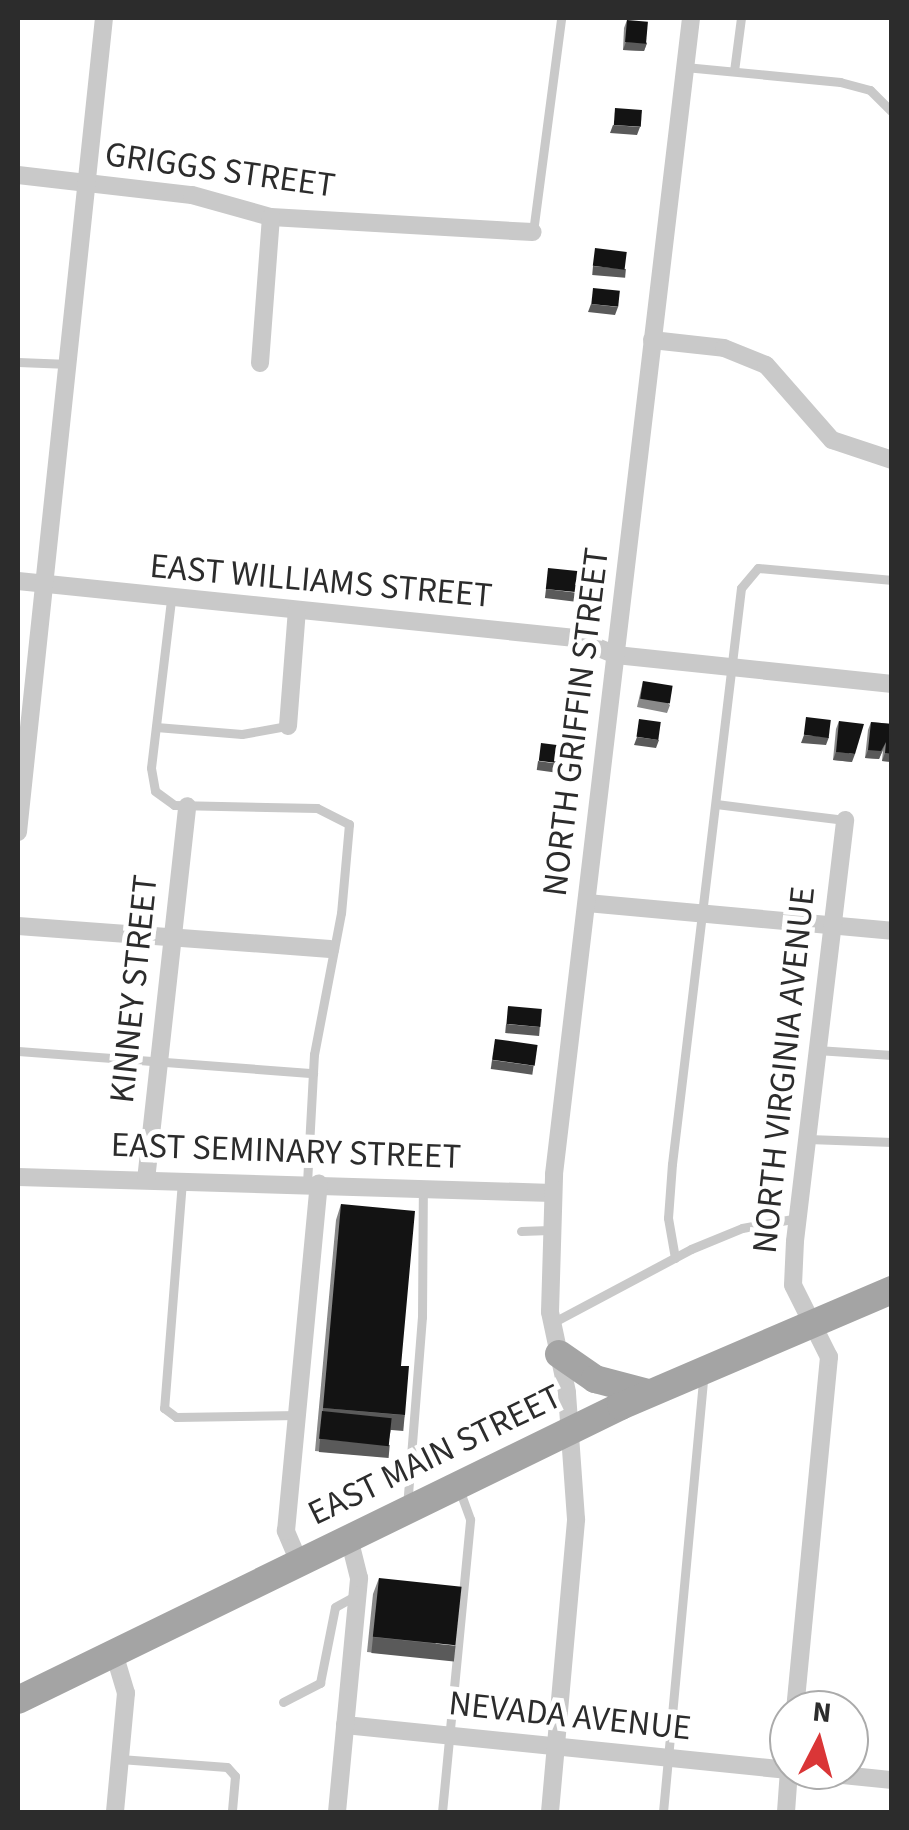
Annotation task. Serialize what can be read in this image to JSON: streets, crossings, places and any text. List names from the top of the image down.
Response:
{
  "streets": {
    "main road": ["EAST MAIN STREET"],
    "street": [
      "GRIGGS STREET",
      "EAST WILLIAMS STREET",
      "NORTH GRIFFIN STREET",
      "KINNEY STREET",
      "NORTH VIRGINIA AVENUE",
      "EAST SEMINARY STREET",
      "NEVADA AVENUE"
    ]
  },
  "crossings": [
    ["EAST WILLIAMS STREET", "NORTH GRIFFIN STREET"],
    ["NORTH GRIFFIN STREET", "EAST SEMINARY STREET"],
    ["NORTH GRIFFIN STREET", "EAST MAIN STREET"],
    ["NORTH GRIFFIN STREET", "NEVADA AVENUE"],
    ["KINNEY STREET", "EAST SEMINARY STREET"],
    ["NORTH VIRGINIA AVENUE", "EAST MAIN STREET"]
  ],
  "north": "top"
}
